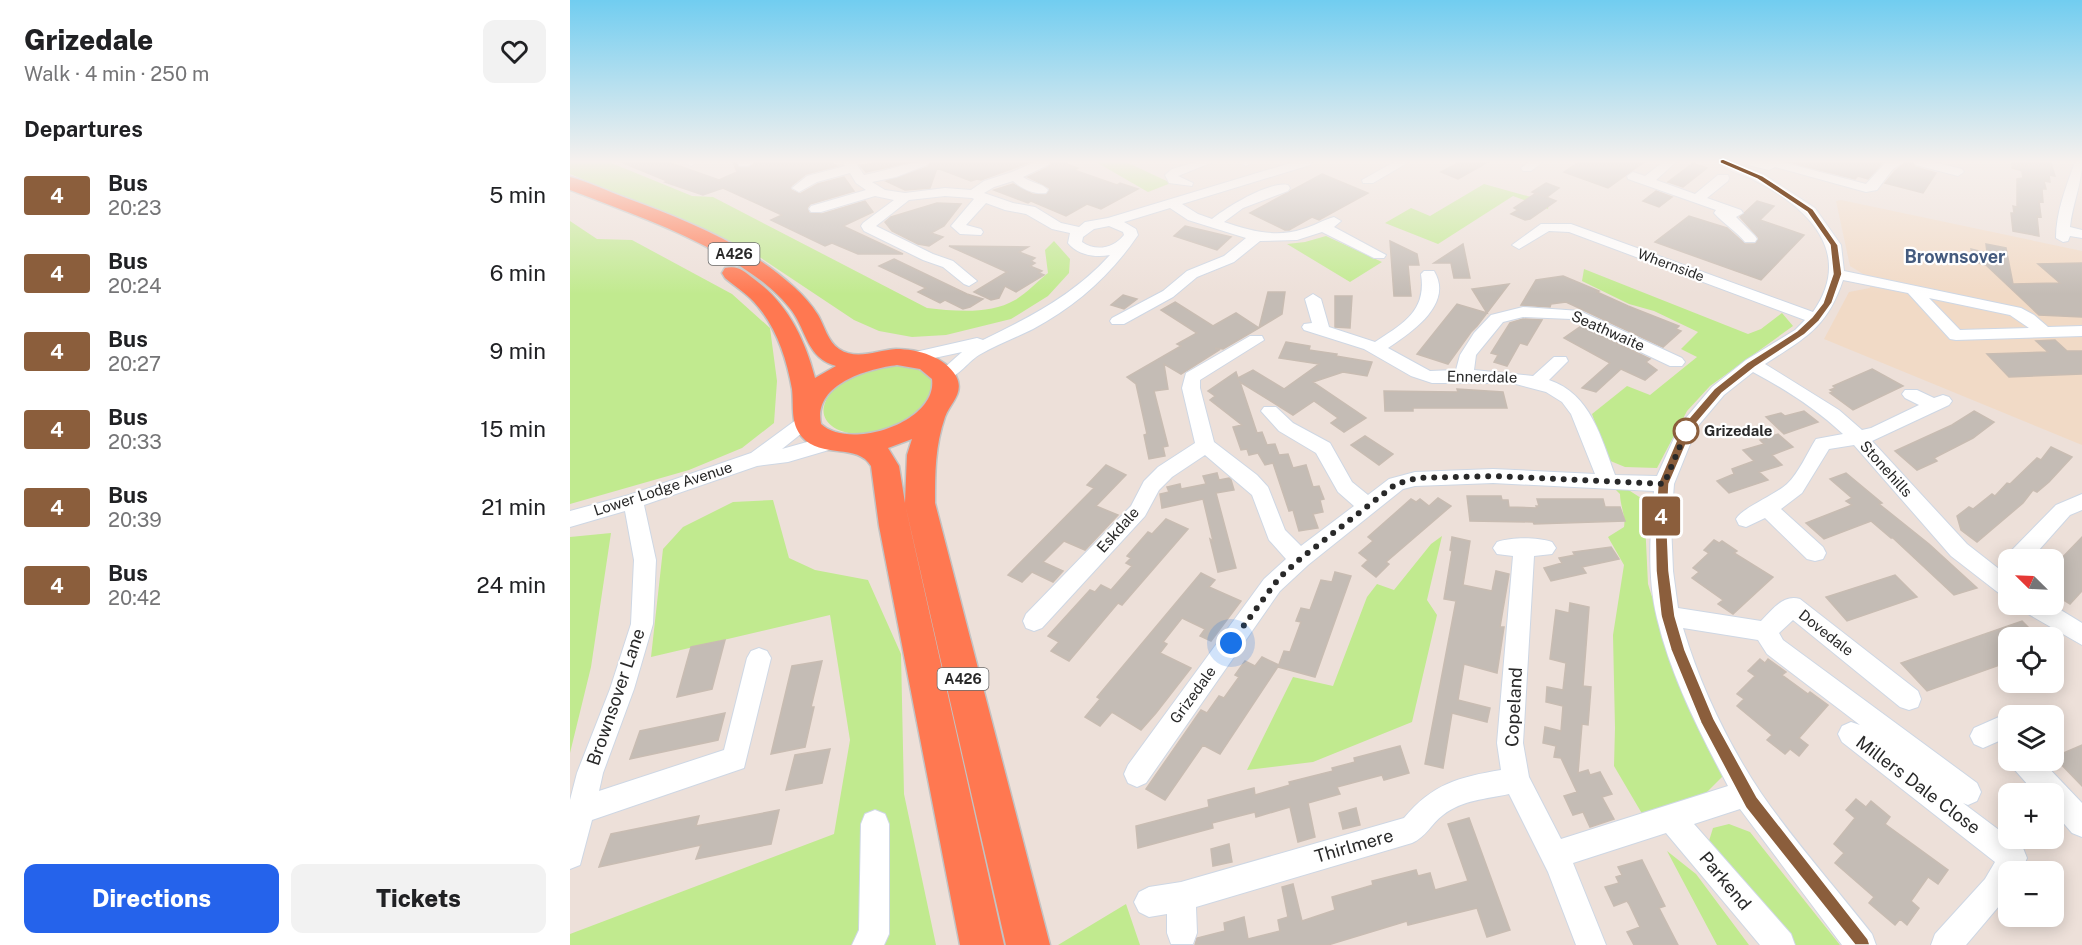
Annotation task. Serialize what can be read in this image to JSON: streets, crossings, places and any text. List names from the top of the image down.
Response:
{
  "streets": {
    "highway": ["A426"],
    "street": [
      "Whernside",
      "Seathwaite",
      "Ennerdale",
      "Stonehills",
      "Lower Lodge Avenue",
      "Eskdale",
      "Dovedale",
      "Grizedale",
      "Brownsover Lane",
      "Copeland",
      "Millers Dale Close",
      "Thirlmere",
      "Parkend"
    ]
  },
  "crossings": [
    ["A426", "Lower Lodge Avenue"],
    ["Seathwaite", "Ennerdale"],
    ["Ennerdale", "Grizedale"],
    ["Lower Lodge Avenue", "Brownsover Lane"],
    ["Copeland", "Thirlmere"]
  ],
  "districts": ["Brownsover"],
  "places": ["Grizedale"],
  "lines": ["bus line 4"],
  "north": "top left",
  "page": {
    "heading": [
      ["Grizedale", "Walk · 4 min · 250 m"],
      "Departures"
    ],
    "on_map": "4",
    "list": [
      {
        "mark": "4",
        "name": "Bus",
        "note": "20:23",
        "value": "5 min"
      },
      {
        "mark": "4",
        "name": "Bus",
        "note": "20:24",
        "value": "6 min"
      },
      {
        "mark": "4",
        "name": "Bus",
        "note": "20:27",
        "value": "9 min"
      },
      {
        "mark": "4",
        "name": "Bus",
        "note": "20:33",
        "value": "15 min"
      },
      {
        "mark": "4",
        "name": "Bus",
        "note": "20:39",
        "value": "21 min"
      },
      {
        "mark": "4",
        "name": "Bus",
        "note": "20:42",
        "value": "24 min"
      }
    ],
    "map_buttons": ["+", "−"],
    "buttons": ["Directions", "Tickets"]
  }
}
